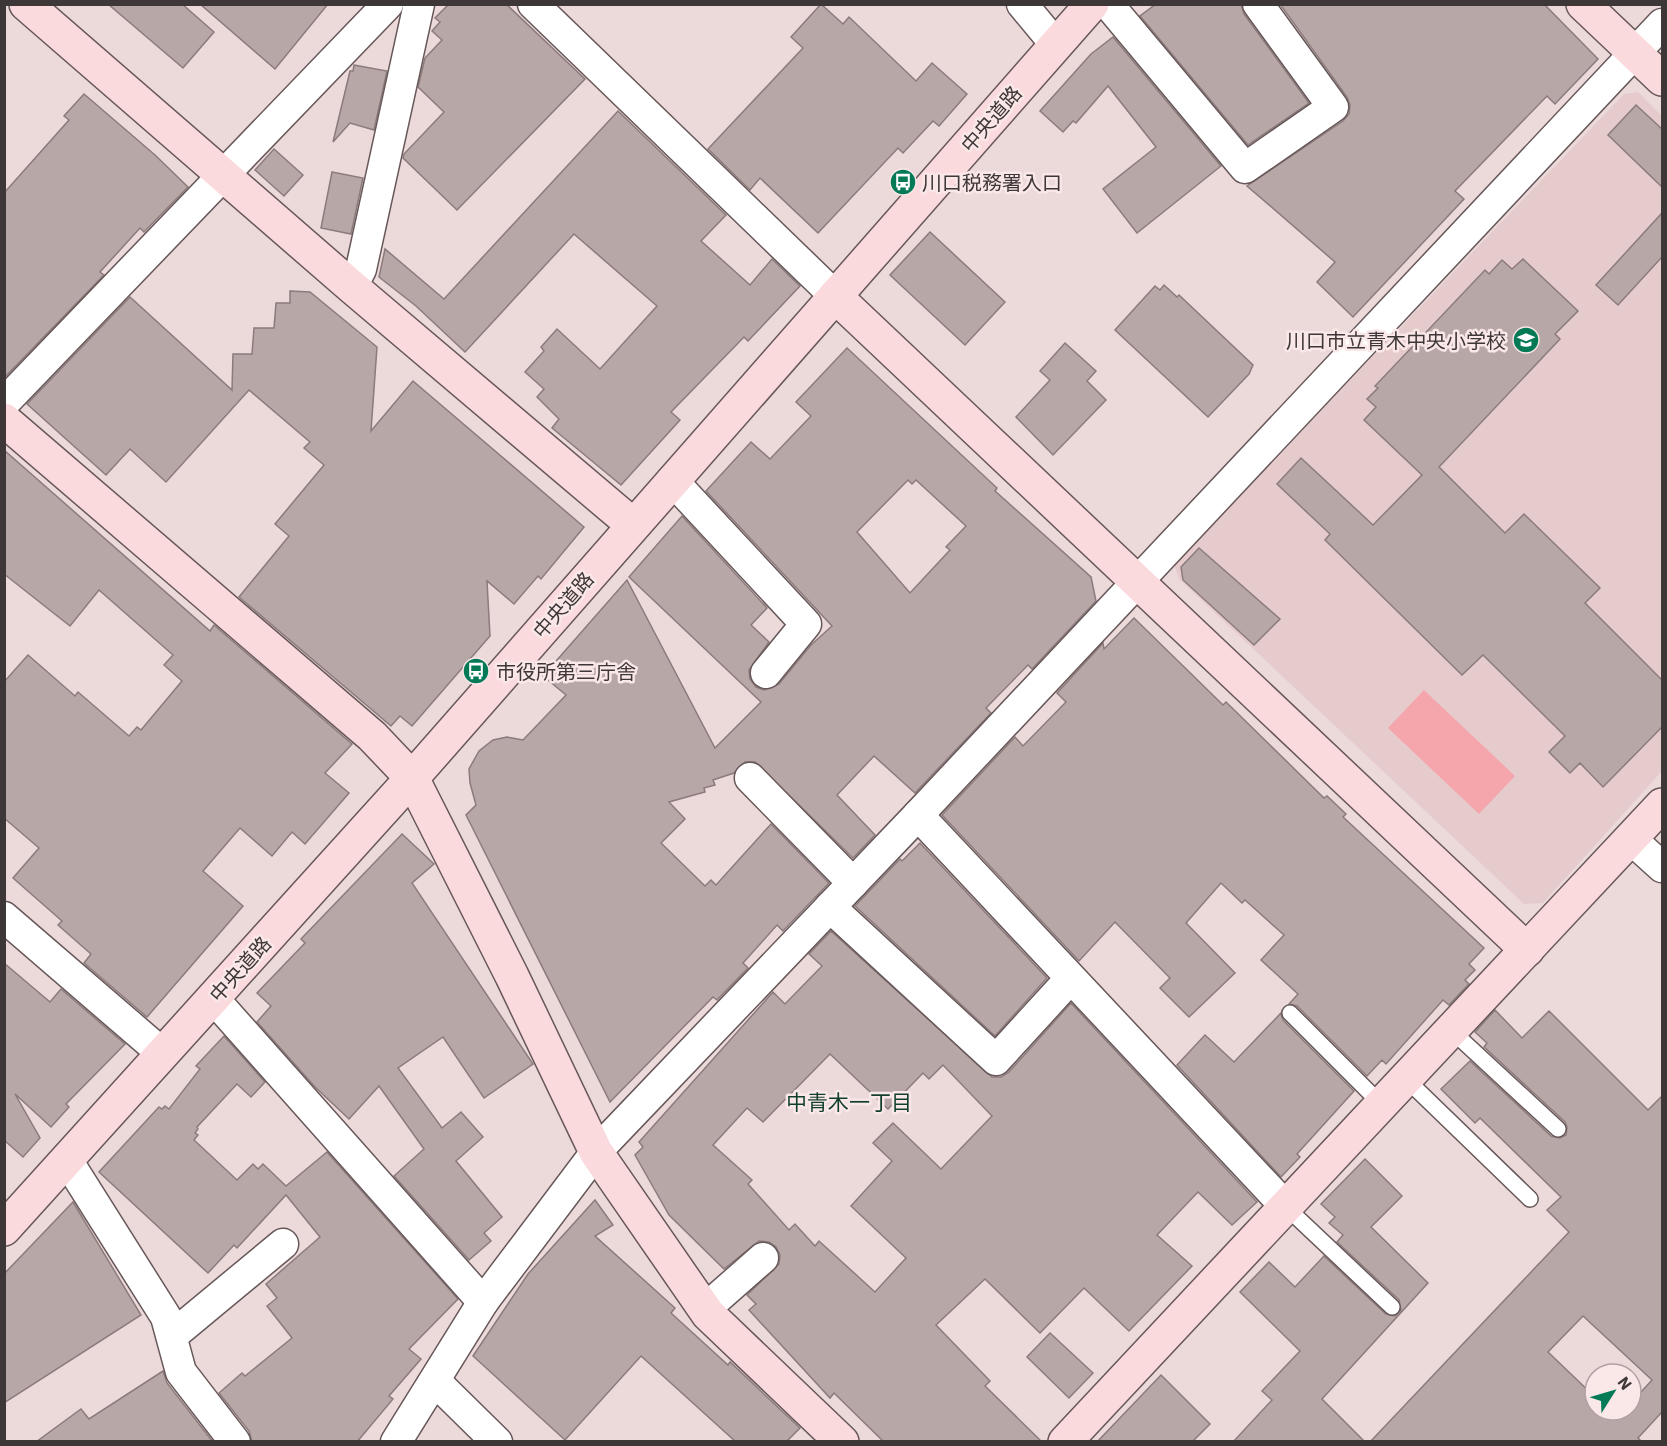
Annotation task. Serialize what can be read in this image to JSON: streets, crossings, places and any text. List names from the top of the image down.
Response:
{
  "streets": {
    "street": ["中央道路"]
  },
  "districts": ["中青木一丁目"],
  "places": {
    "bus stop": ["川口税務署入口", "市役所第三庁舎"],
    "school or university": ["川口市立青木中央小学校"]
  },
  "north": "top right"
}
